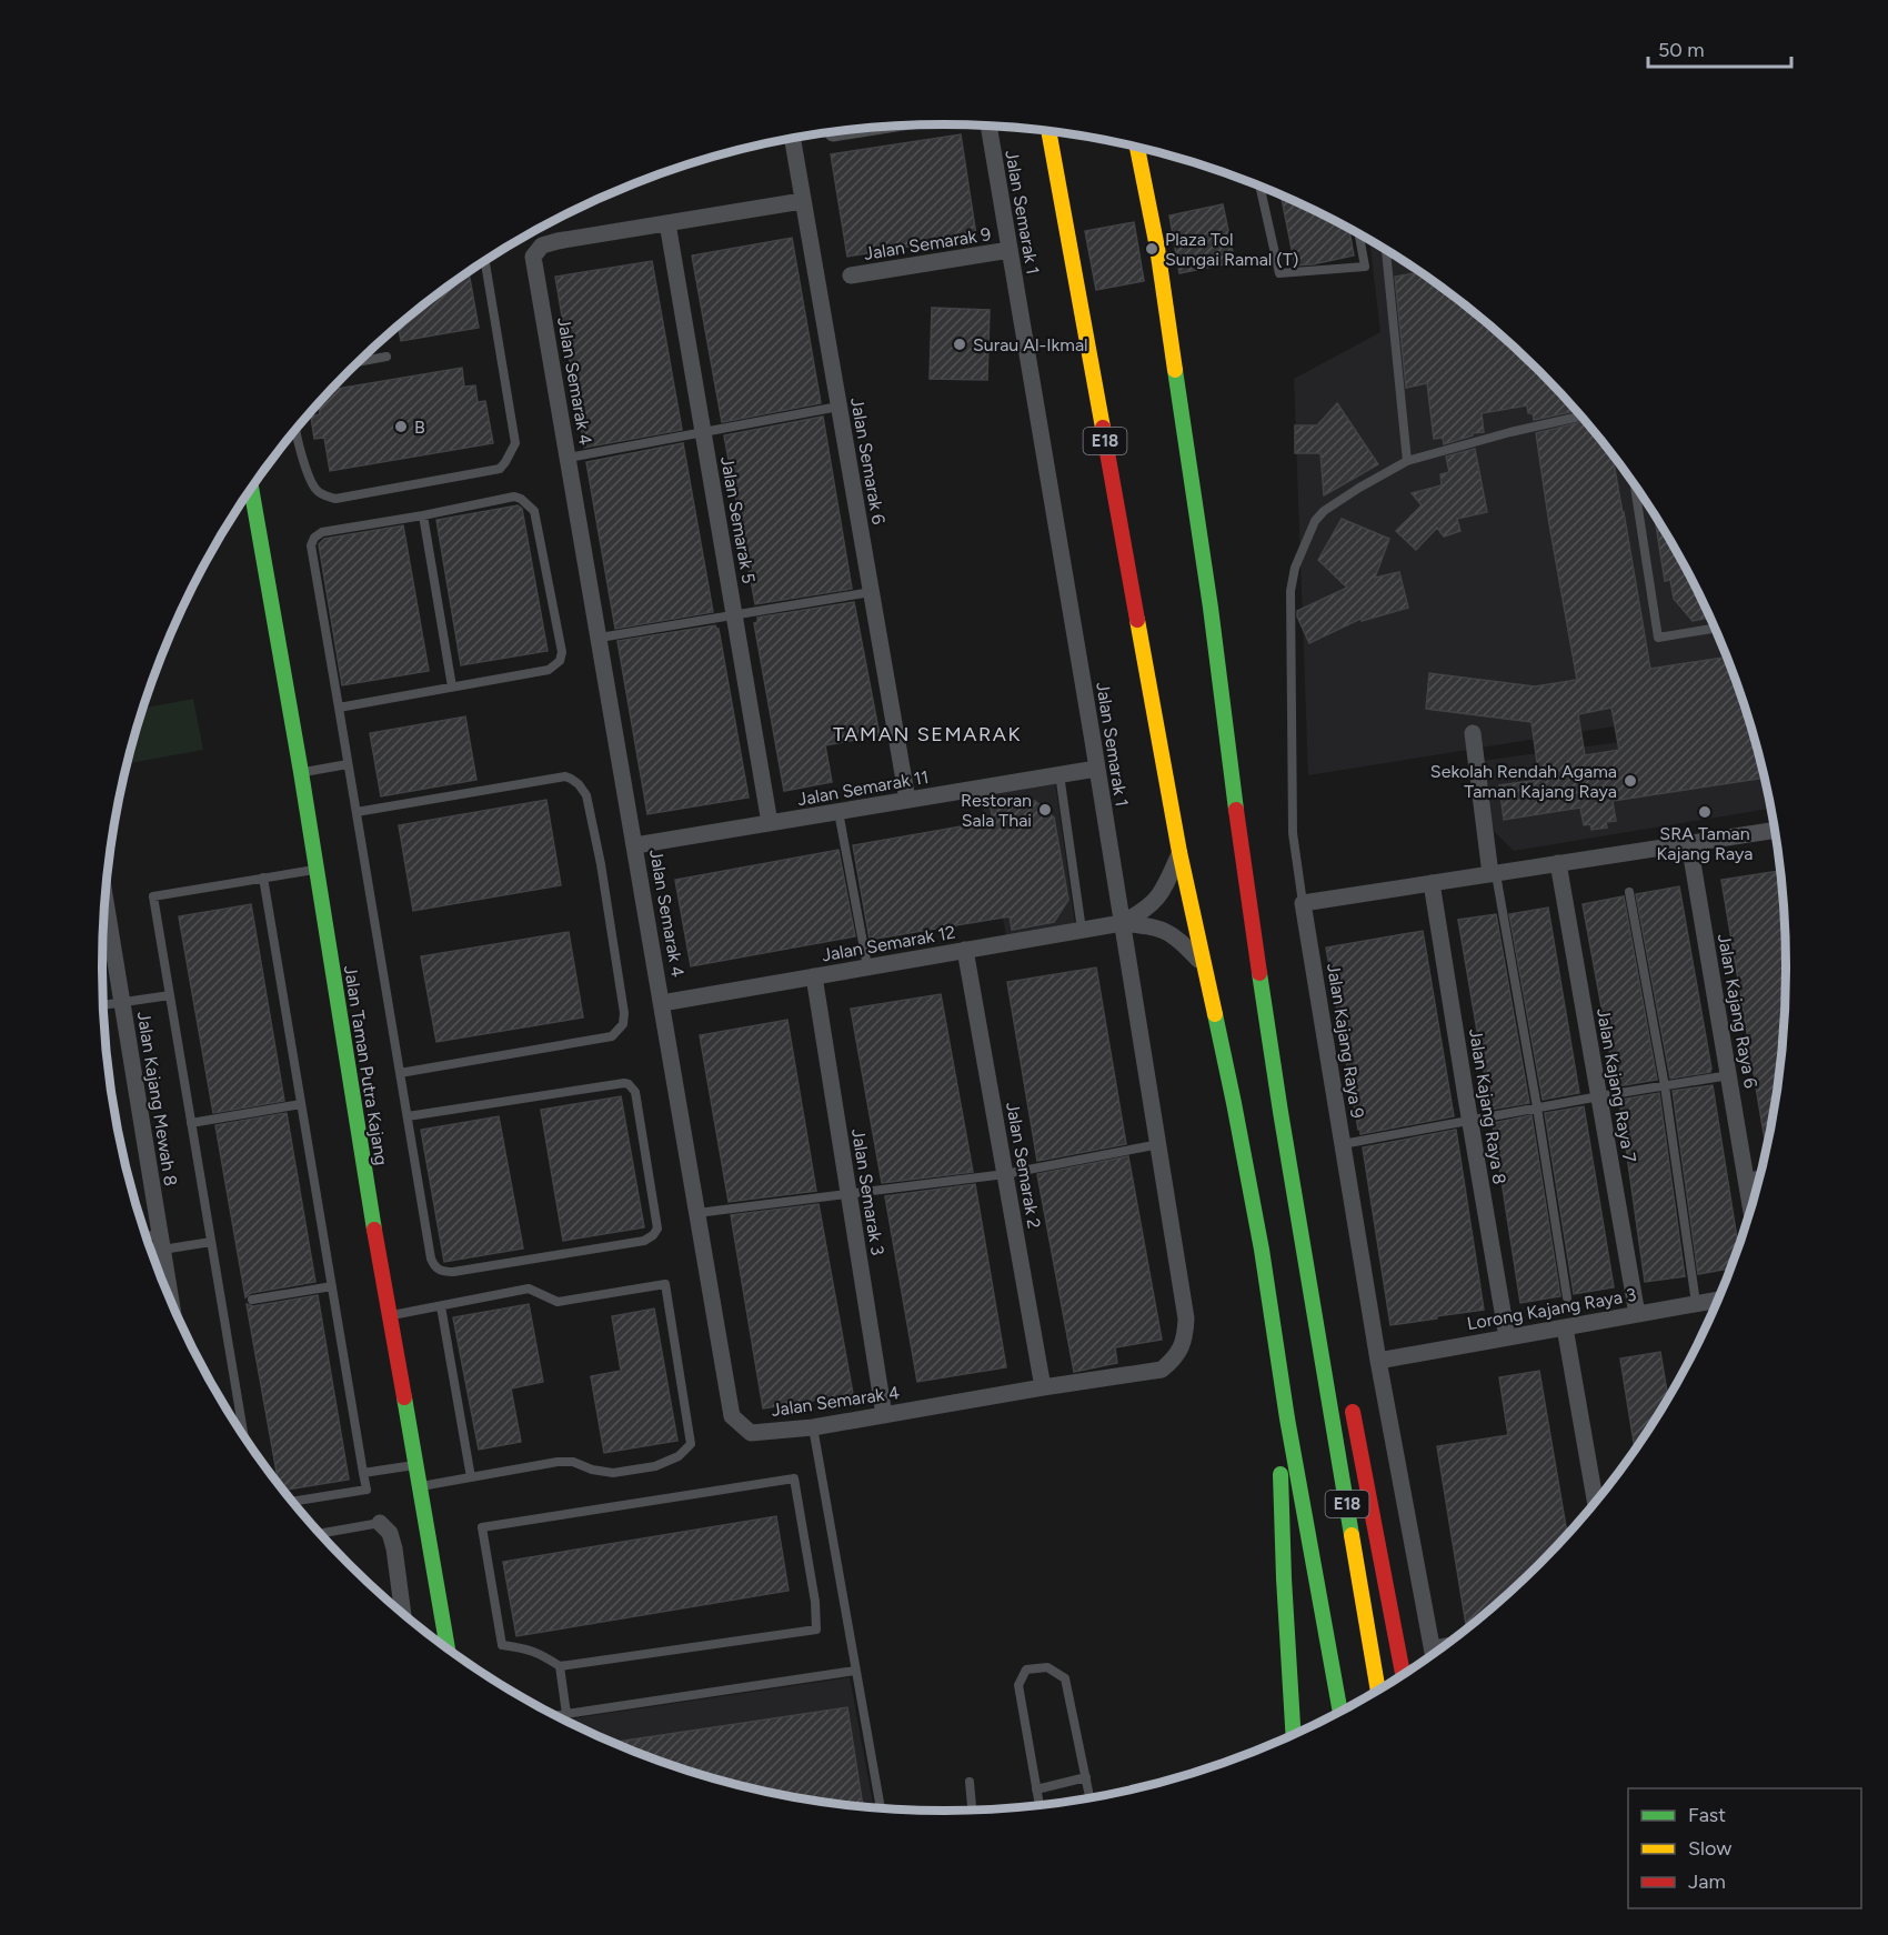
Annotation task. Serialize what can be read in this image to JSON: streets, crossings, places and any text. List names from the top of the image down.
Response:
{
  "streets": {
    "main road": ["E18", "Jalan Taman Putra Kajang"],
    "street": [
      "Jalan Semarak 1",
      "Jalan Semarak 9",
      "Jalan Semarak 4",
      "Jalan Semarak 6",
      "Jalan Semarak 5",
      "Jalan Semarak 11",
      "Jalan Semarak 12",
      "Jalan Kajang Raya 6",
      "Jalan Kajang Raya 9",
      "Jalan Kajang Raya 7",
      "Jalan Kajang Mewah 8",
      "Jalan Kajang Raya 8",
      "Jalan Semarak 2",
      "Jalan Semarak 3",
      "Lorong Kajang Raya 3"
    ]
  },
  "crossings": [
    ["Jalan Semarak 1", "Jalan Semarak 9"],
    ["Jalan Semarak 1", "Jalan Semarak 4"],
    ["Jalan Semarak 1", "Jalan Semarak 11"],
    ["Jalan Semarak 1", "Jalan Semarak 12"],
    ["Jalan Semarak 4", "Jalan Semarak 6"],
    ["Jalan Semarak 4", "Jalan Semarak 5"],
    ["Jalan Semarak 4", "Jalan Semarak 11"],
    ["Jalan Semarak 4", "Jalan Semarak 12"],
    ["Jalan Semarak 4", "Jalan Semarak 2"],
    ["Jalan Semarak 4", "Jalan Semarak 3"],
    ["E18", "Jalan Semarak 12"],
    ["Jalan Semarak 6", "Jalan Semarak 11"],
    ["Jalan Semarak 5", "Jalan Semarak 11"],
    ["Jalan Semarak 12", "Jalan Semarak 2"],
    ["Jalan Semarak 12", "Jalan Semarak 3"],
    ["Jalan Kajang Raya 9", "Lorong Kajang Raya 3"],
    ["Jalan Kajang Raya 7", "Lorong Kajang Raya 3"],
    ["Jalan Kajang Raya 8", "Lorong Kajang Raya 3"]
  ],
  "districts": ["TAMAN SEMARAK"],
  "places": [
    "Plaza Tol Sungai Ramal (T)",
    "Surau Al-Ikmal",
    "B",
    "Sekolah Rendah Agama Taman Kajang Raya",
    "Restoran Sala Thai",
    "SRA Taman Kajang Raya"
  ],
  "legend": ["Fast", "Slow", "Jam"],
  "scale_bar": "50 m"
}
